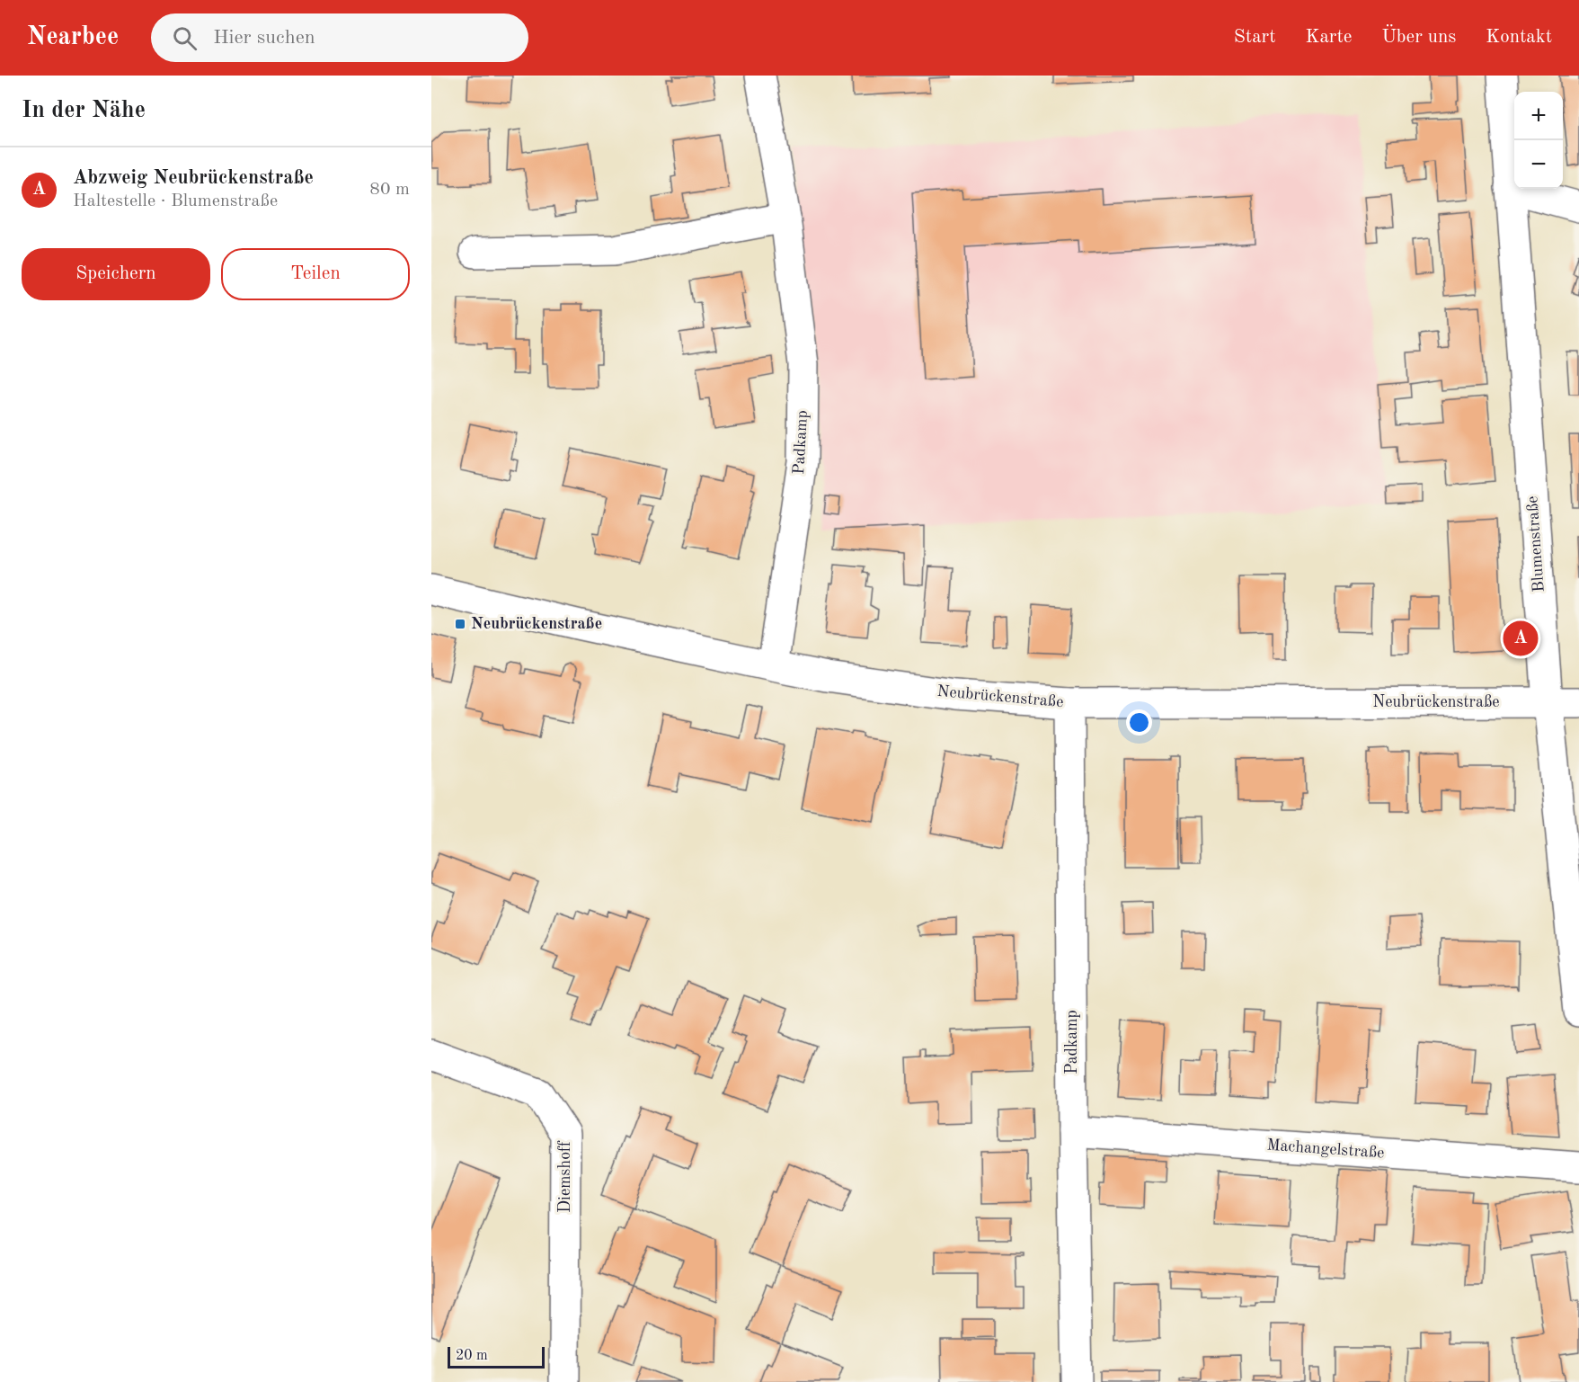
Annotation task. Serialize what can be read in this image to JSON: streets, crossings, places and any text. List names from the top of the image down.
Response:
{
  "streets": {
    "street": [
      "Padkamp",
      "Blumenstraße",
      "Neubrückenstraße",
      "Machangelstraße",
      "Diemshoff"
    ]
  },
  "crossings": [
    ["Padkamp", "Neubrückenstraße"],
    ["Padkamp", "Machangelstraße"],
    ["Blumenstraße", "Neubrückenstraße"]
  ],
  "places": {
    "transit": ["Neubrückenstraße"]
  },
  "scale_bar": "20 m",
  "page": {
    "header": "Nearbee",
    "search": "Hier suchen",
    "nav": [
      "Start",
      "Karte",
      "Über uns",
      "Kontakt"
    ],
    "heading": "In der Nähe",
    "map_buttons": ["+", "−"],
    "list": [
      {
        "mark": "A",
        "name": "Abzweig Neubrückenstraße",
        "note": "Haltestelle · Blumenstraße",
        "value": "80 m"
      }
    ],
    "buttons": ["Speichern", "Teilen"],
    "pins": "A",
    "scale": "20 m"
  }
}
